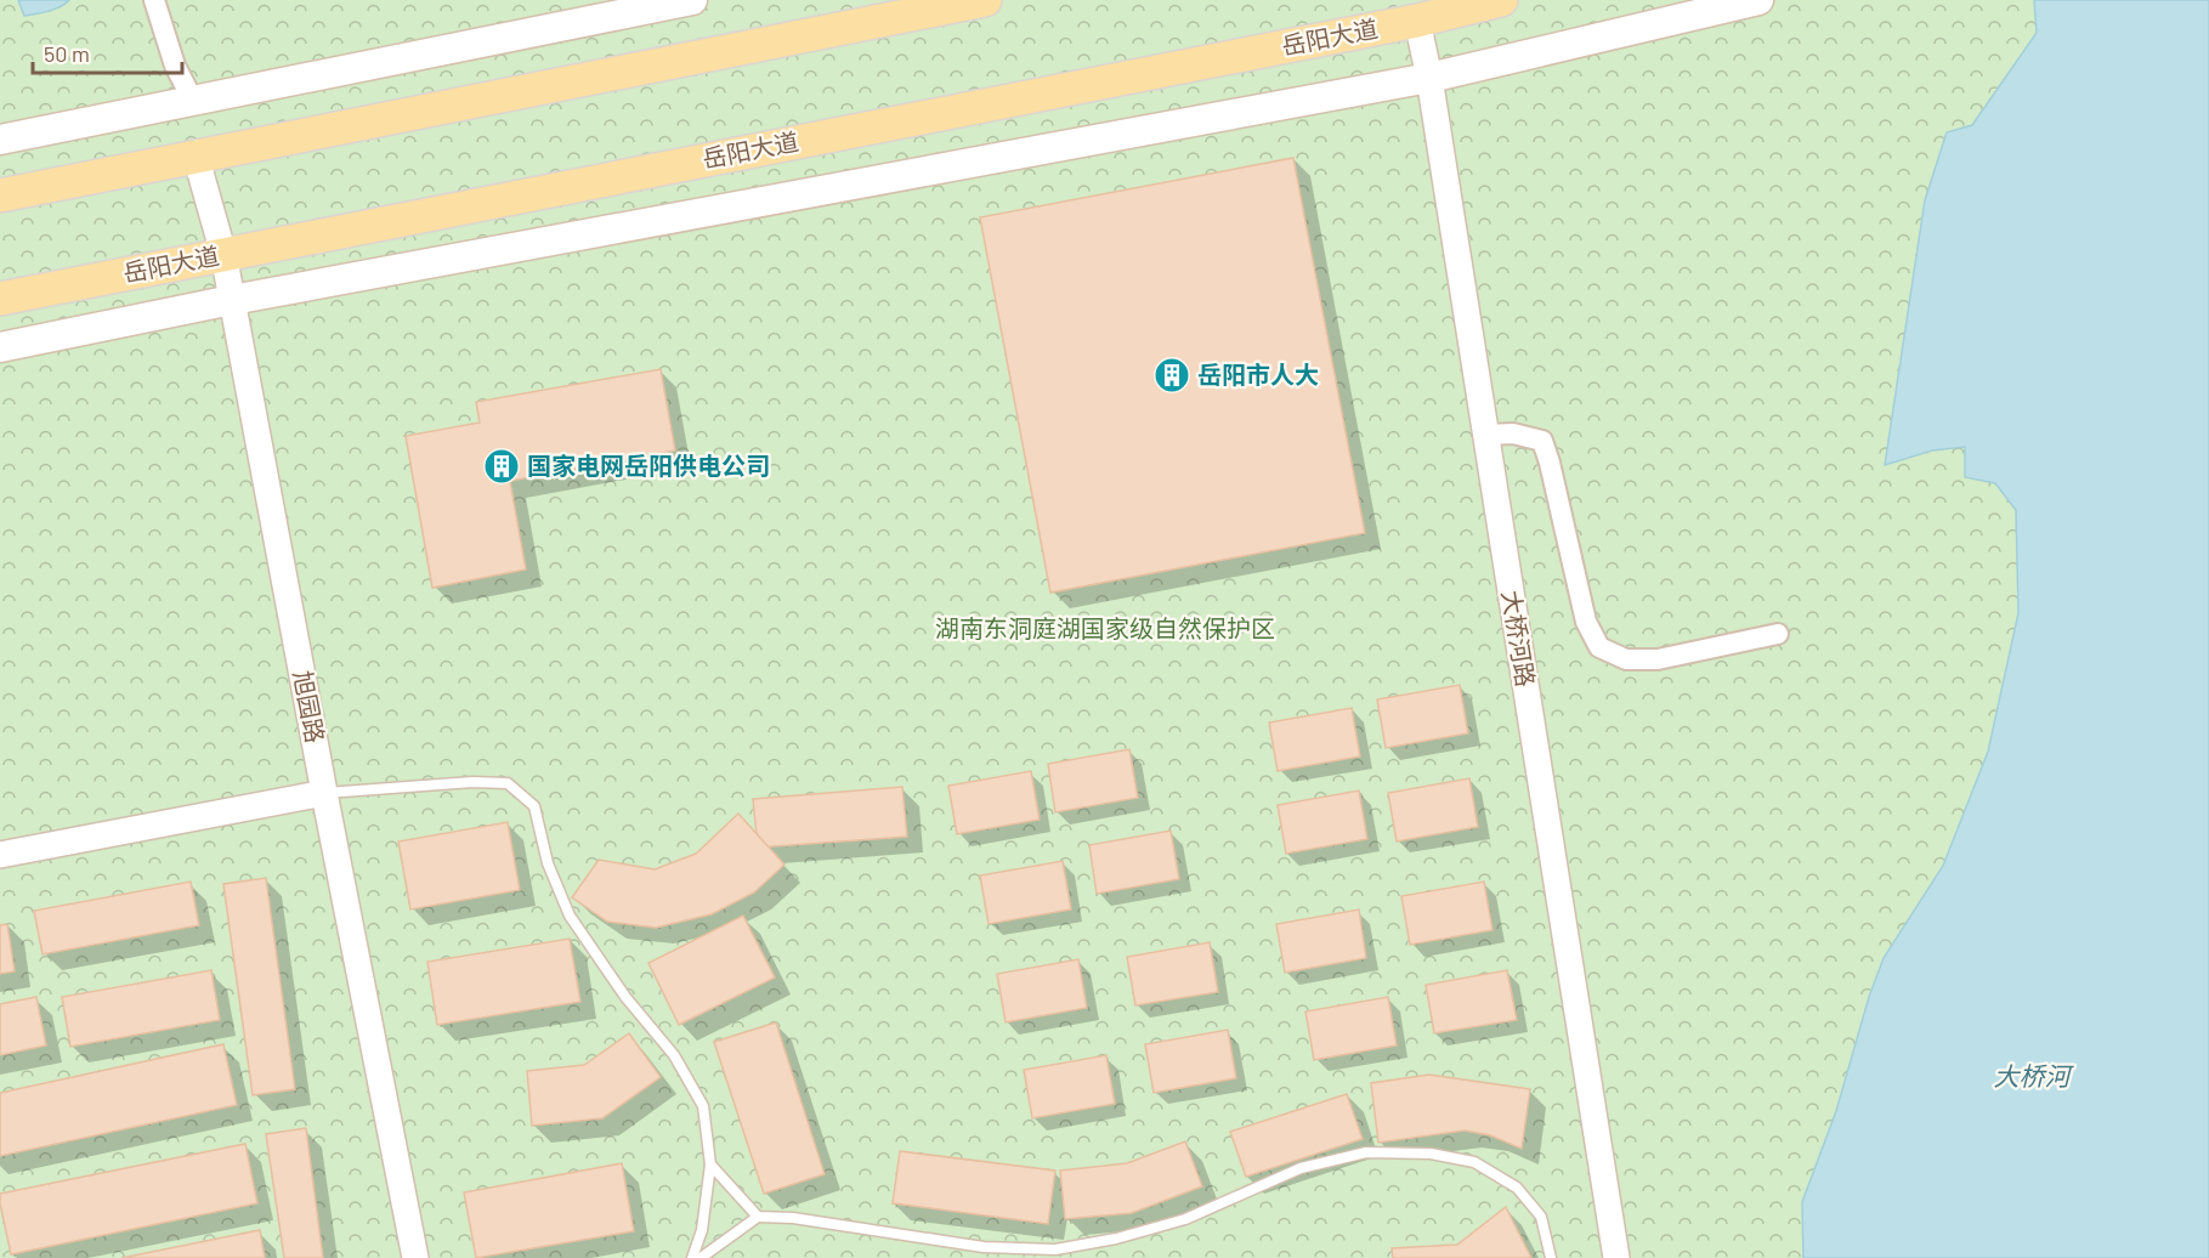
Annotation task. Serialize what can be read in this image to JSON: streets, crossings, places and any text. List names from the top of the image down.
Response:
{
  "streets": {
    "main road": ["岳阳大道"],
    "street": ["大桥河路", "旭园路"]
  },
  "crossings": [
    ["岳阳大道", "大桥河路"],
    ["岳阳大道", "旭园路"]
  ],
  "water": ["大桥河"],
  "parks": ["湖南东洞庭湖国家级自然保护区"],
  "places": {
    "building": ["岳阳市人大", "国家电网岳阳供电公司"]
  },
  "scale_bar": "50 m"
}
